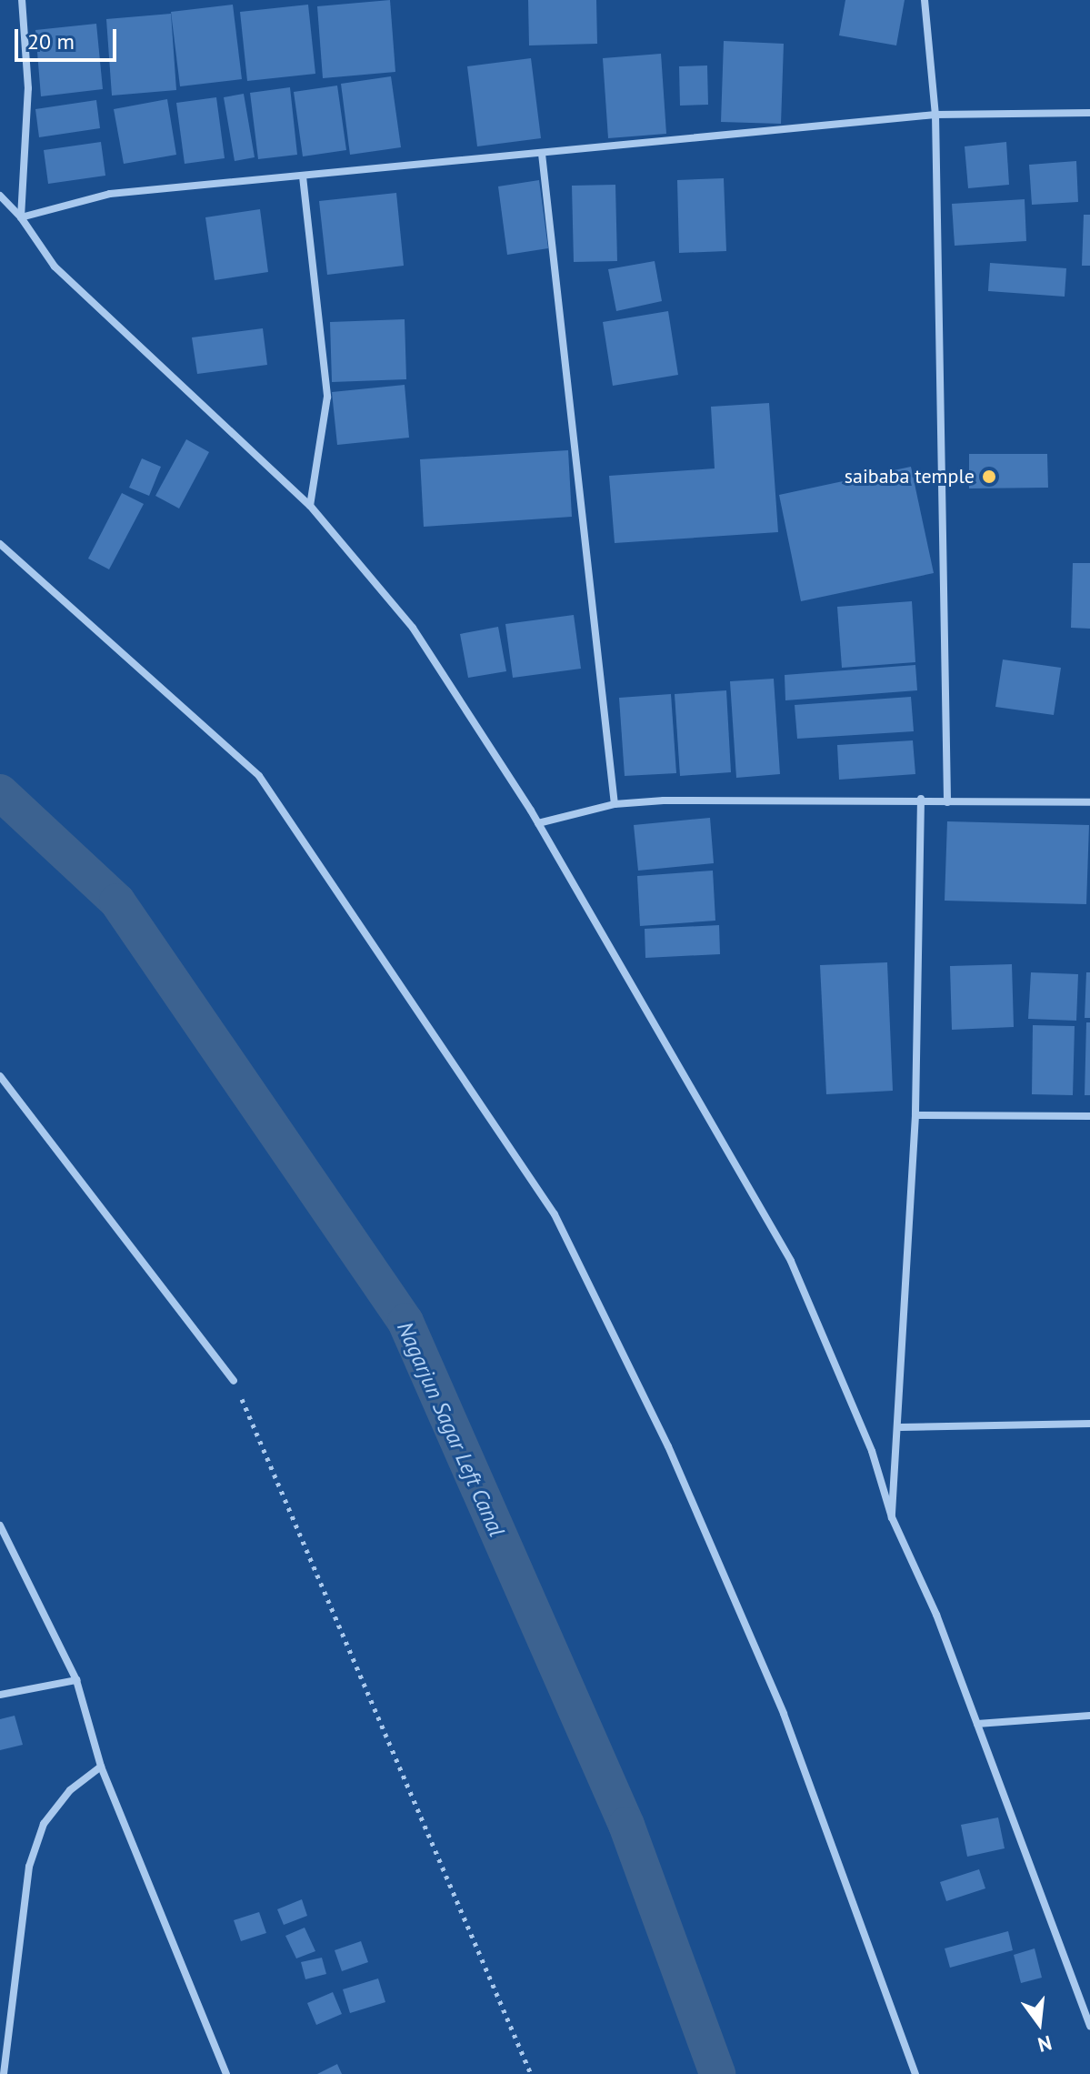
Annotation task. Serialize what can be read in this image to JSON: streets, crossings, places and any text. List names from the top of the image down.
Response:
{
  "water": ["Nagarjun Sagar Left Canal"],
  "places": ["saibaba temple"],
  "scale_bar": "20 m",
  "north": "bottom"
}
